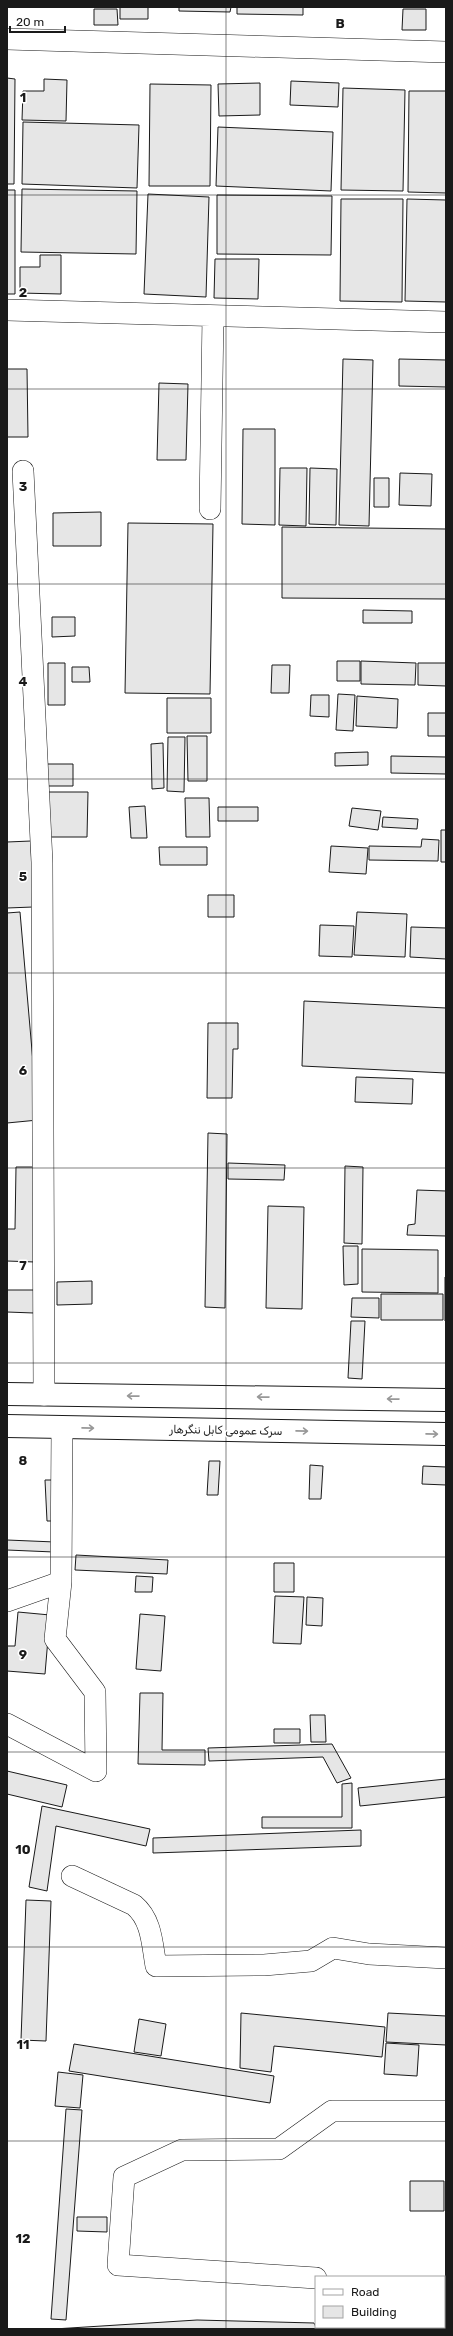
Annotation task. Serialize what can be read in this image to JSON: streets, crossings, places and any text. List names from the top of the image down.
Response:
{
  "streets": {
    "highway": ["سرک عمومی کابل ننگرهار"]
  },
  "legend": ["Road", "Building"],
  "scale_bar": "20 m",
  "grid": {
    "columns": ["B"],
    "rows": [
      "1",
      "2",
      "3",
      "4",
      "5",
      "6",
      "7",
      "8",
      "9",
      "10",
      "11",
      "12"
    ]
  }
}
